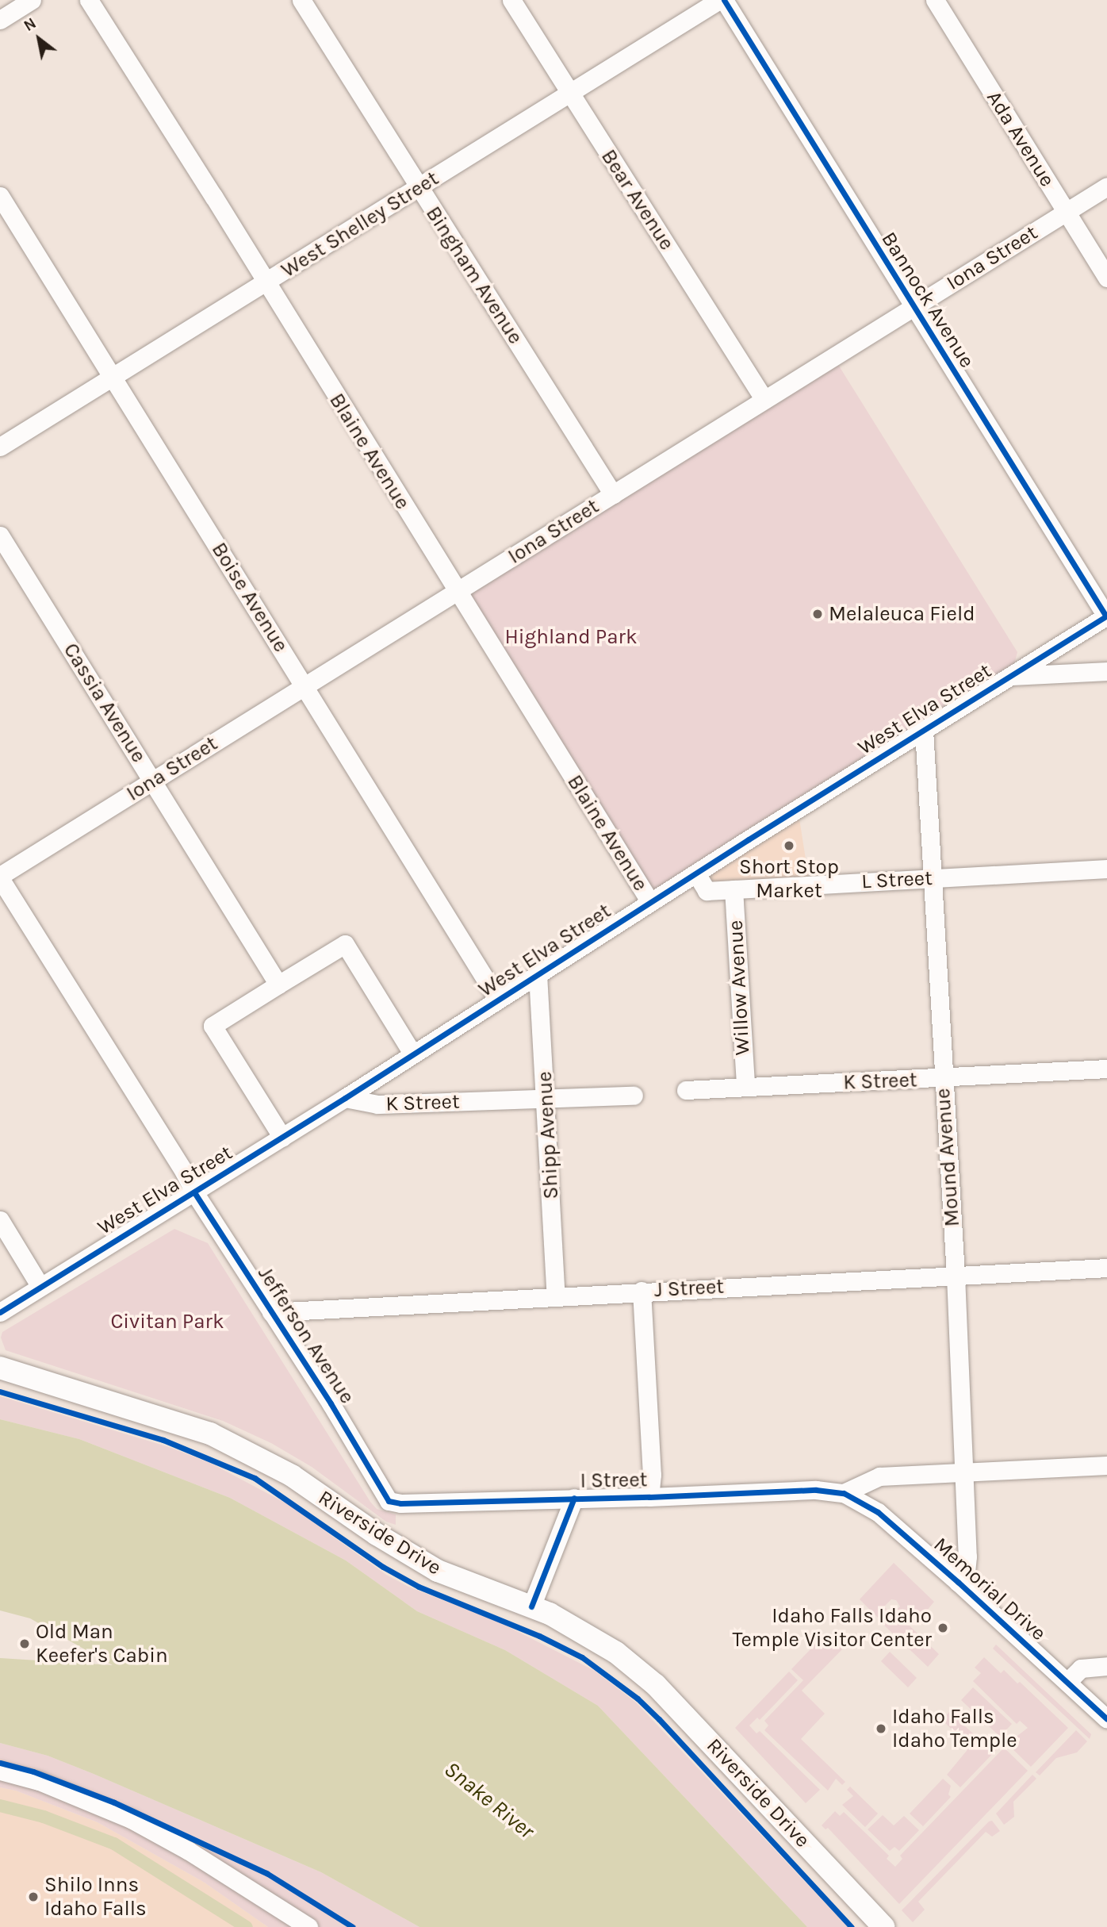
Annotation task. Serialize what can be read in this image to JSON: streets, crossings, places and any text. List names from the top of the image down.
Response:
{
  "streets": {
    "main road": ["Riverside Drive"],
    "street": [
      "Ada Avenue",
      "Bear Avenue",
      "West Shelley Street",
      "Iona Street",
      "Bingham Avenue",
      "Bannock Avenue",
      "Blaine Avenue",
      "Boise Avenue",
      "Cassia Avenue",
      "West Elva Street",
      "L Street",
      "Willow Avenue",
      "K Street",
      "Shipp Avenue",
      "Mound Avenue",
      "J Street",
      "Jefferson Avenue",
      "I Street",
      "Memorial Drive"
    ]
  },
  "crossings": [
    ["Ada Avenue", "Iona Street"],
    ["Bear Avenue", "West Shelley Street"],
    ["Bear Avenue", "Iona Street"],
    ["West Shelley Street", "Bingham Avenue"],
    ["West Shelley Street", "Blaine Avenue"],
    ["West Shelley Street", "Boise Avenue"],
    ["Iona Street", "Bingham Avenue"],
    ["Iona Street", "Bannock Avenue"],
    ["Iona Street", "Blaine Avenue"],
    ["Iona Street", "Boise Avenue"],
    ["Iona Street", "Cassia Avenue"],
    ["Iona Street", "Jefferson Avenue"],
    ["Bannock Avenue", "West Elva Street"],
    ["Blaine Avenue", "West Elva Street"],
    ["Boise Avenue", "West Elva Street"],
    ["West Elva Street", "L Street"],
    ["West Elva Street", "K Street"],
    ["West Elva Street", "Shipp Avenue"],
    ["West Elva Street", "Mound Avenue"],
    ["West Elva Street", "Jefferson Avenue"],
    ["L Street", "Willow Avenue"],
    ["L Street", "Mound Avenue"],
    ["Willow Avenue", "K Street"],
    ["K Street", "Shipp Avenue"],
    ["K Street", "Mound Avenue"],
    ["Shipp Avenue", "J Street"],
    ["Mound Avenue", "J Street"],
    ["Mound Avenue", "Memorial Drive"],
    ["J Street", "Jefferson Avenue"],
    ["Jefferson Avenue", "I Street"],
    ["I Street", "Memorial Drive"]
  ],
  "water": ["Snake River"],
  "parks": ["Highland Park", "Civitan Park"],
  "places": [
    "Melaleuca Field",
    "Short Stop Market",
    "Idaho Falls Idaho Temple Visitor Center",
    "Old Man Keefer's Cabin",
    "Idaho Falls Idaho Temple",
    "Shilo Inns Idaho Falls"
  ],
  "north": "top left"
}
